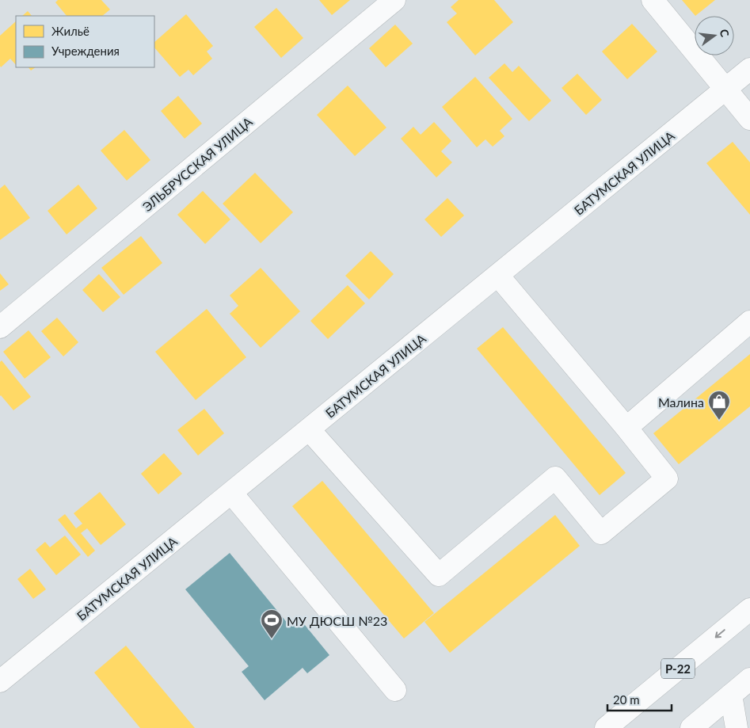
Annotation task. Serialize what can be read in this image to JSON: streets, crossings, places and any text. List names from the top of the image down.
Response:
{
  "streets": {
    "main road": ["ЭЛЬБРУССКАЯ УЛИЦА", "БАТУМСКАЯ УЛИЦА", "Р-22"]
  },
  "places": {
    "shop": ["Малина"],
    "sports": ["МУ ДЮСШ №23"]
  },
  "legend": ["Жильё", "Учреждения"],
  "scale_bar": "20 m",
  "north": "right"
}
